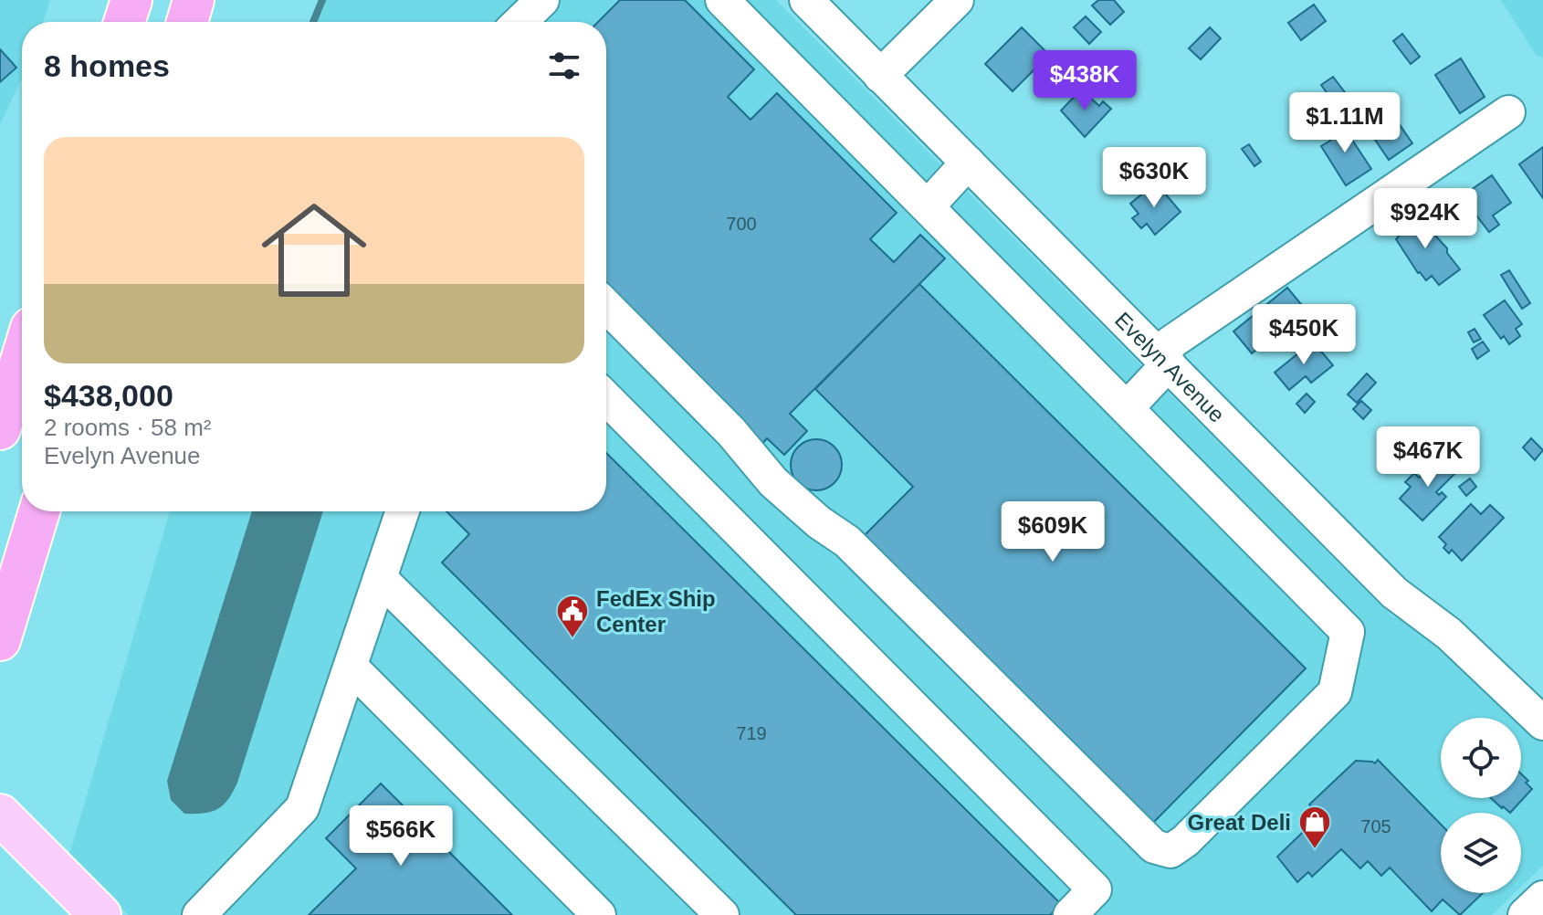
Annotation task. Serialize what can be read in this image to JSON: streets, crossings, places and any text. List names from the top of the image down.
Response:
{
  "streets": {
    "street": ["Evelyn Avenue"]
  },
  "places": {
    "public building": ["FedEx Ship Center"],
    "shop": ["Great Deli"]
  },
  "house_numbers": ["700", "719", "705"],
  "page": {
    "heading": "8 homes",
    "price": [
      "$438K",
      "$1.11M",
      "$630K",
      "$924K",
      "$450K",
      "$467K",
      "$609K",
      "$566K"
    ],
    "list": [
      {
        "name": "$438,000",
        "note": "2 rooms · 58 m² · Evelyn Avenue"
      }
    ]
  }
}
